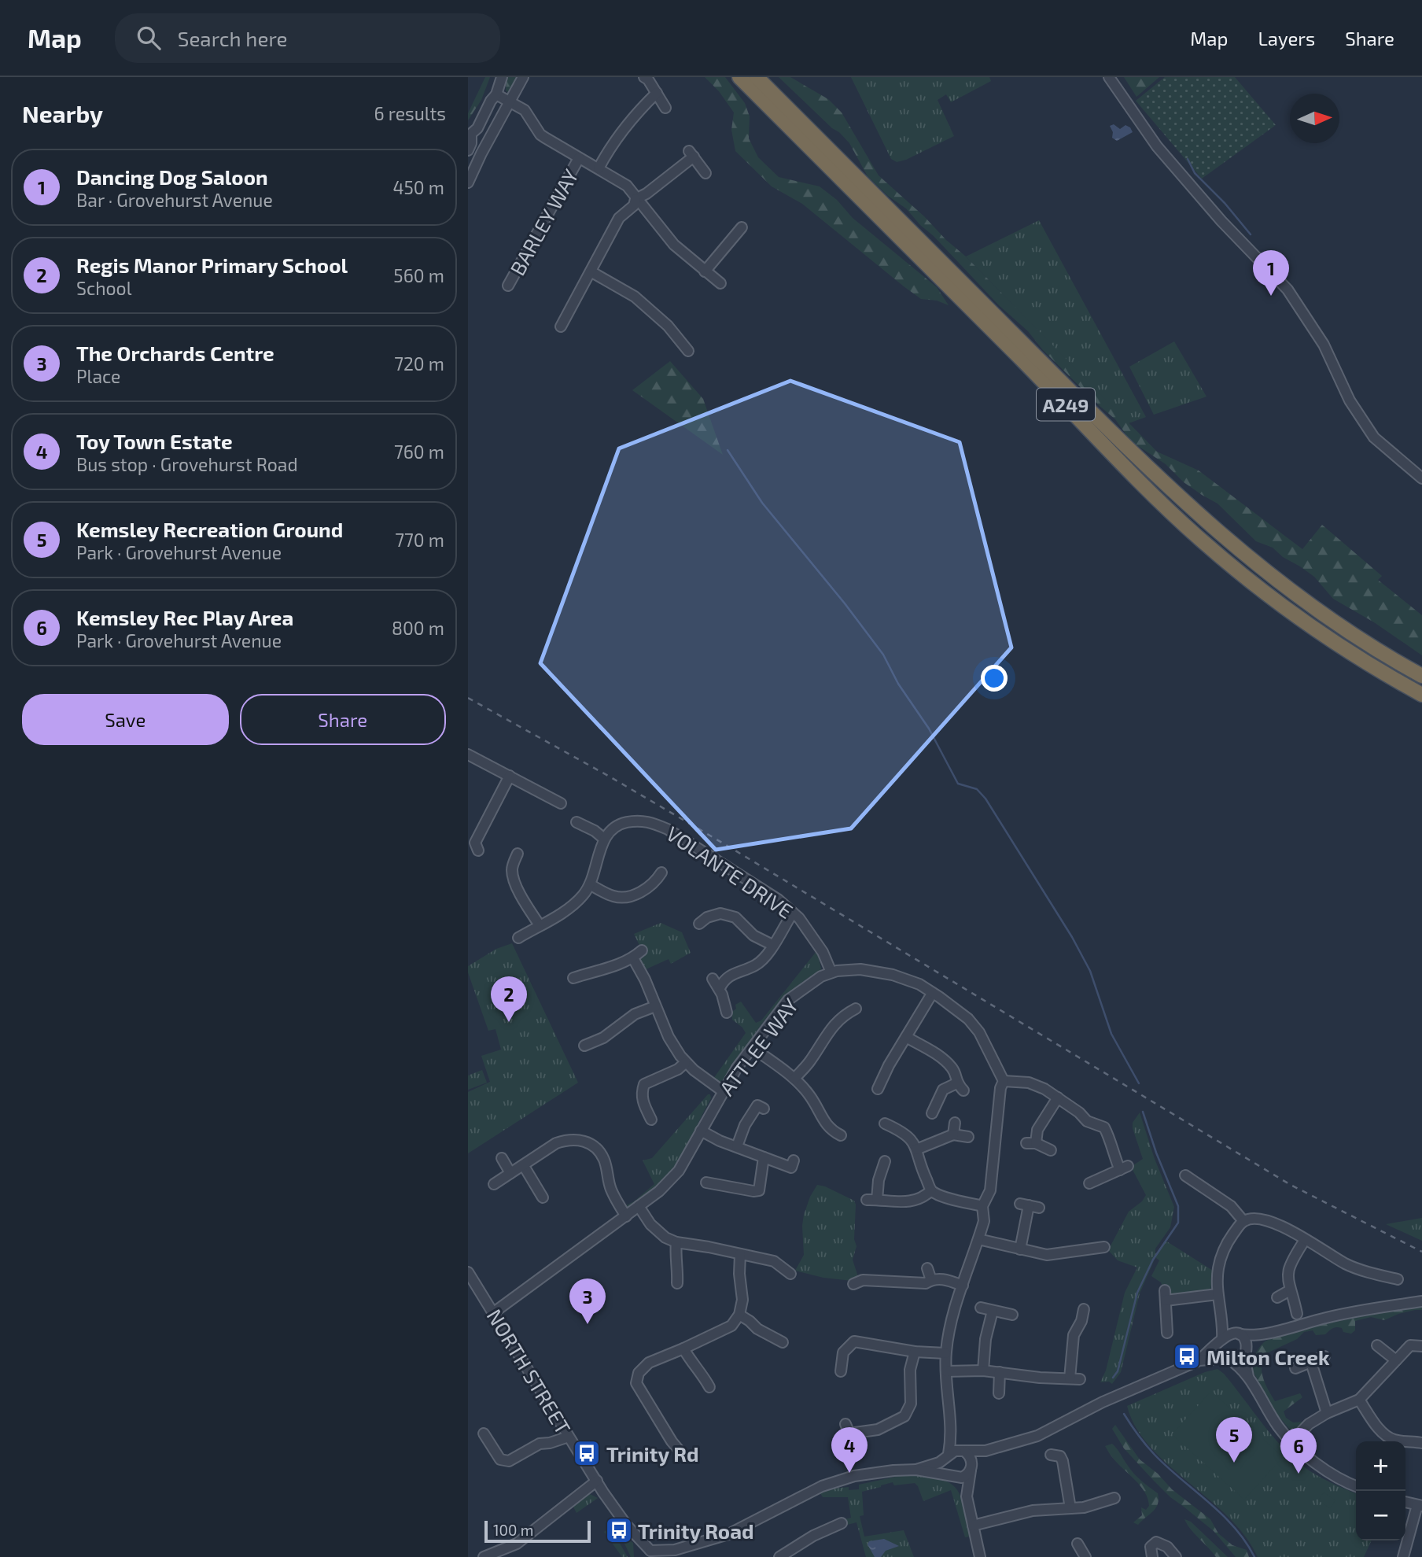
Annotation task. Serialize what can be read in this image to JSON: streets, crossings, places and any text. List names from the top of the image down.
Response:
{
  "streets": {
    "highway": ["A249"],
    "street": [
      "BARLEY WAY",
      "VOLANTE DRIVE",
      "ATTLEE WAY",
      "NORTH STREET"
    ]
  },
  "crossings": [
    ["VOLANTE DRIVE", "ATTLEE WAY"],
    ["ATTLEE WAY", "NORTH STREET"]
  ],
  "places": {
    "bus stop": ["Milton Creek", "Trinity Rd", "Trinity Road"]
  },
  "scale_bar": "100 m",
  "north": "right",
  "page": {
    "header": "Map",
    "search": "Search here",
    "nav": ["Map", "Layers", "Share"],
    "heading": ["Nearby", "6 results"],
    "list": [
      {
        "mark": "1",
        "name": "Dancing Dog Saloon",
        "note": "Bar · Grovehurst Avenue",
        "value": "450 m"
      },
      {
        "mark": "2",
        "name": "Regis Manor Primary School",
        "note": "School",
        "value": "560 m"
      },
      {
        "mark": "3",
        "name": "The Orchards Centre",
        "note": "Place",
        "value": "720 m"
      },
      {
        "mark": "4",
        "name": "Toy Town Estate",
        "note": "Bus stop · Grovehurst Road",
        "value": "760 m"
      },
      {
        "mark": "5",
        "name": "Kemsley Recreation Ground",
        "note": "Park · Grovehurst Avenue",
        "value": "770 m"
      },
      {
        "mark": "6",
        "name": "Kemsley Rec Play Area",
        "note": "Park · Grovehurst Avenue",
        "value": "800 m"
      }
    ],
    "pins": [
      "1",
      "2",
      "3",
      "5",
      "4",
      "6"
    ],
    "buttons": ["Save", "Share"],
    "map_buttons": ["+", "−"],
    "scale": "100 m"
  }
}
